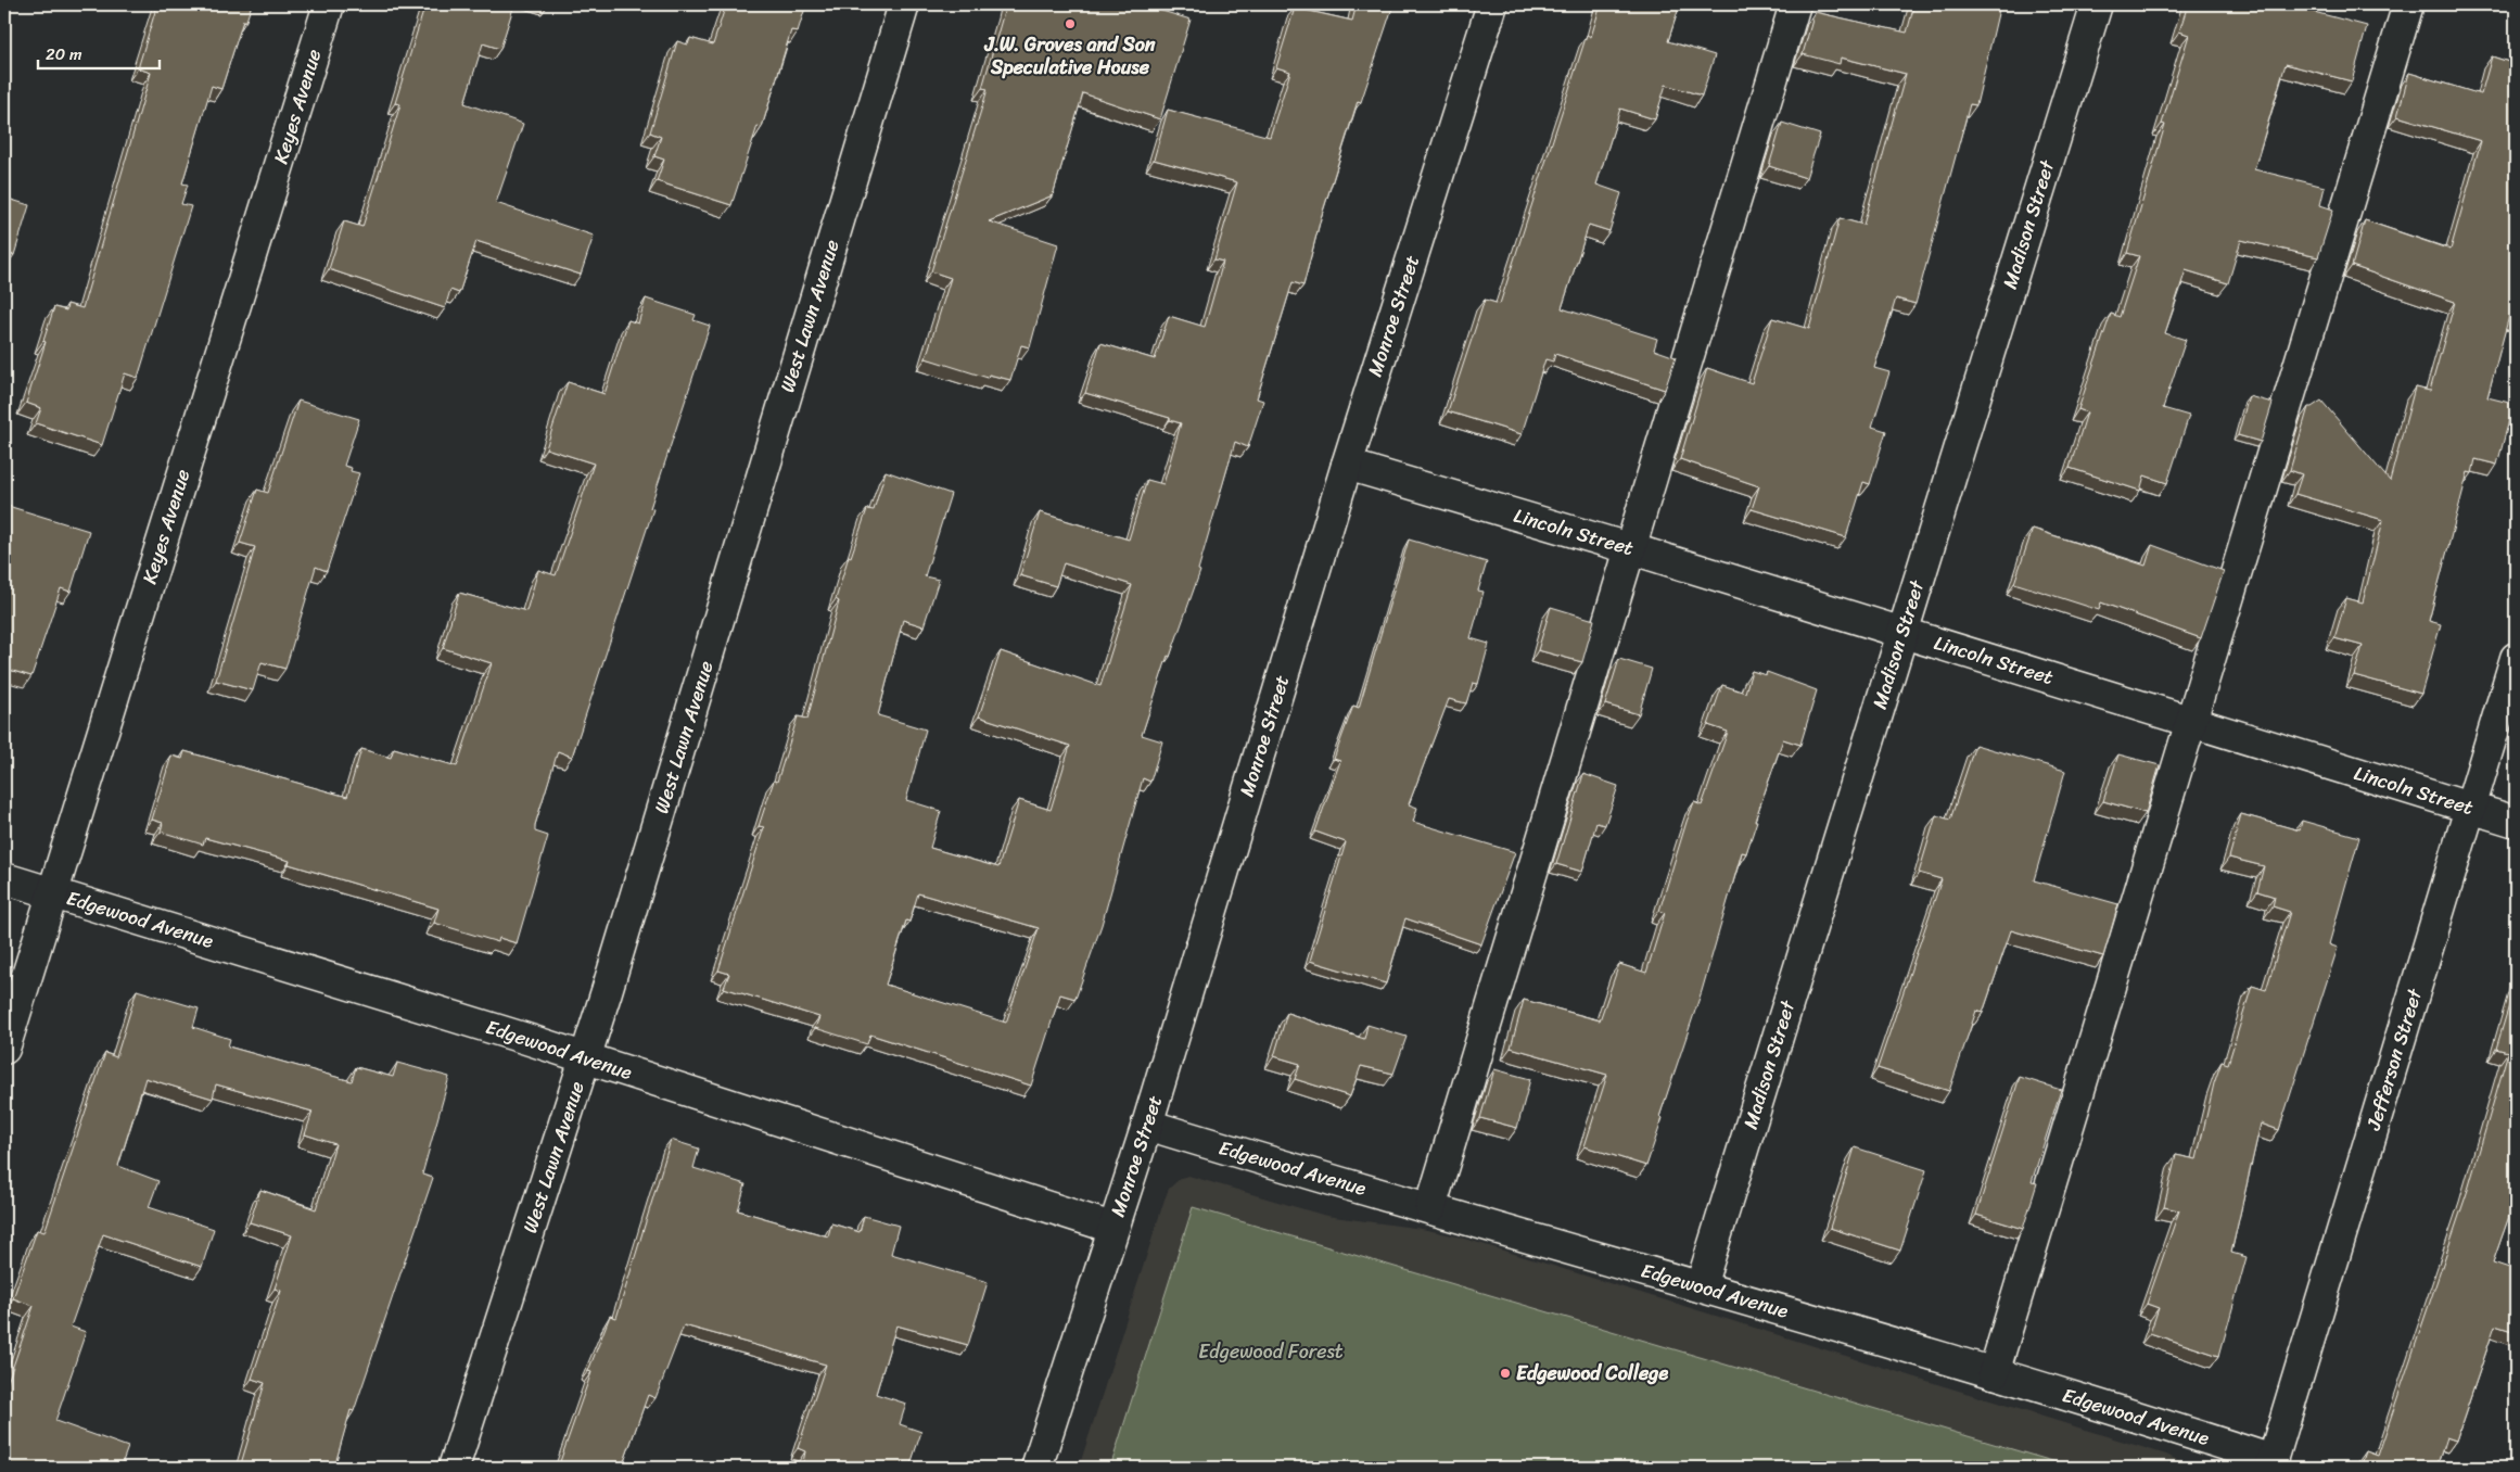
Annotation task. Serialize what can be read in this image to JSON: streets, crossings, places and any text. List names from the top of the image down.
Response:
{
  "streets": {
    "street": [
      "Keyes Avenue",
      "Madison Street",
      "West Lawn Avenue",
      "Monroe Street",
      "Lincoln Street",
      "Edgewood Avenue",
      "Jefferson Street"
    ]
  },
  "crossings": [
    ["Keyes Avenue", "Edgewood Avenue"],
    ["Madison Street", "Lincoln Street"],
    ["Madison Street", "Edgewood Avenue"],
    ["West Lawn Avenue", "Edgewood Avenue"],
    ["Monroe Street", "Lincoln Street"],
    ["Monroe Street", "Edgewood Avenue"],
    ["Lincoln Street", "Jefferson Street"],
    ["Edgewood Avenue", "Jefferson Street"]
  ],
  "parks": ["Edgewood Forest"],
  "places": ["J.W. Groves and Son Speculative House", "Edgewood College"],
  "scale_bar": "20 m"
}
